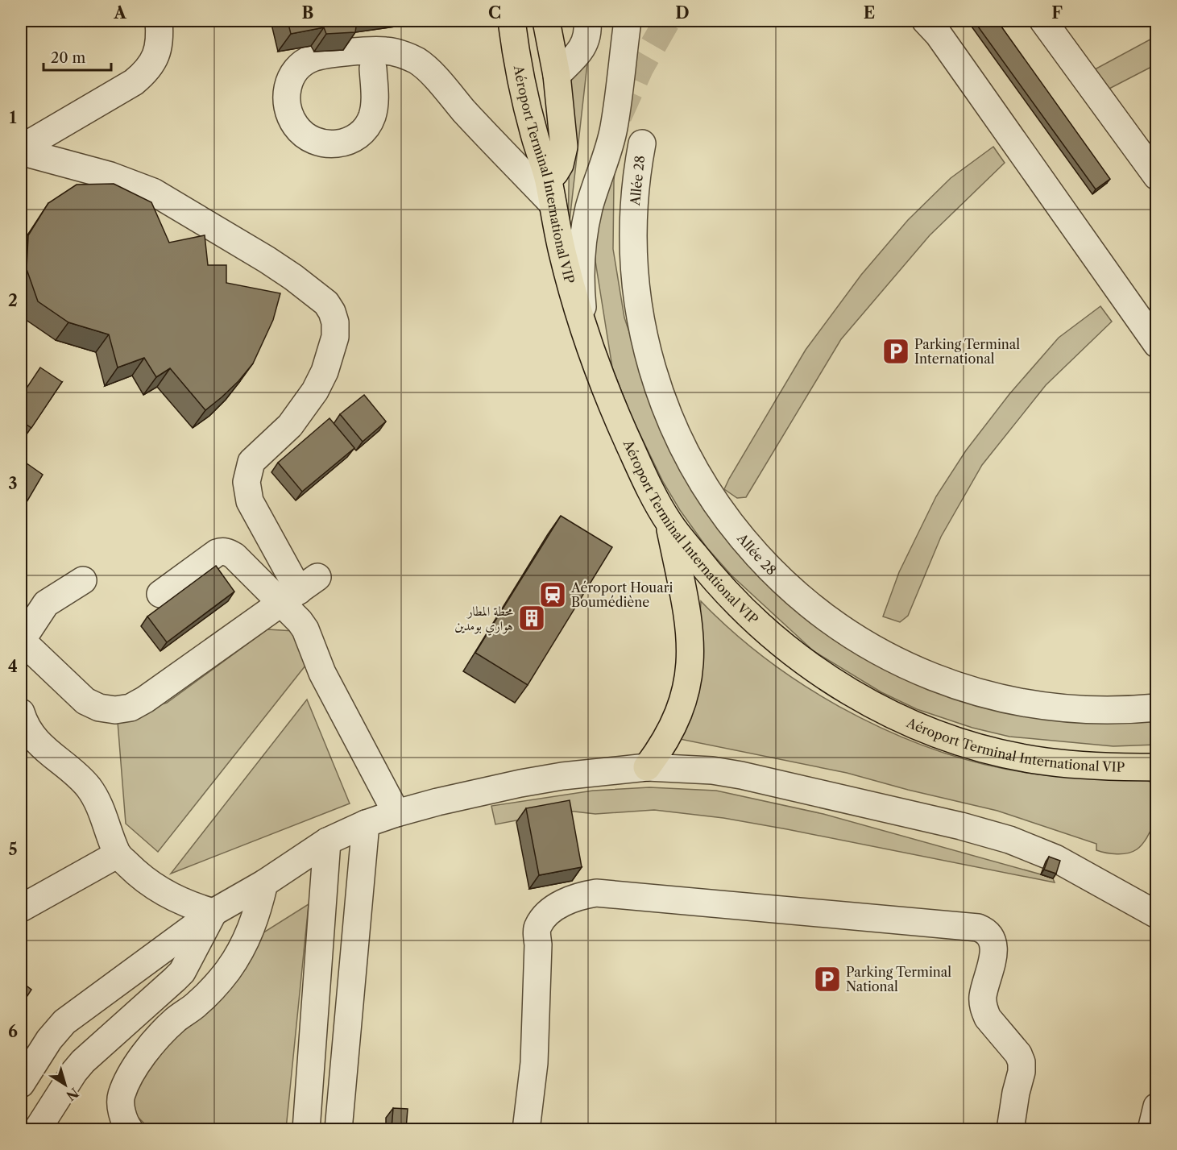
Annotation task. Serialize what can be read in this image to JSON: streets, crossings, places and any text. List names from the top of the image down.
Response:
{
  "streets": {
    "main road": ["Aéroport Terminal International VIP"],
    "street": ["Allée 28"]
  },
  "places": {
    "parking": ["Parking Terminal International", "Parking Terminal National"],
    "station": ["Aéroport Houari Boumédiène"],
    "building": ["محطة المطار هواري بومدين"]
  },
  "scale_bar": "20 m",
  "north": "bottom right",
  "grid": {
    "columns": [
      "A",
      "B",
      "C",
      "D",
      "E",
      "F"
    ],
    "rows": [
      "1",
      "2",
      "3",
      "4",
      "5",
      "6"
    ]
  }
}
